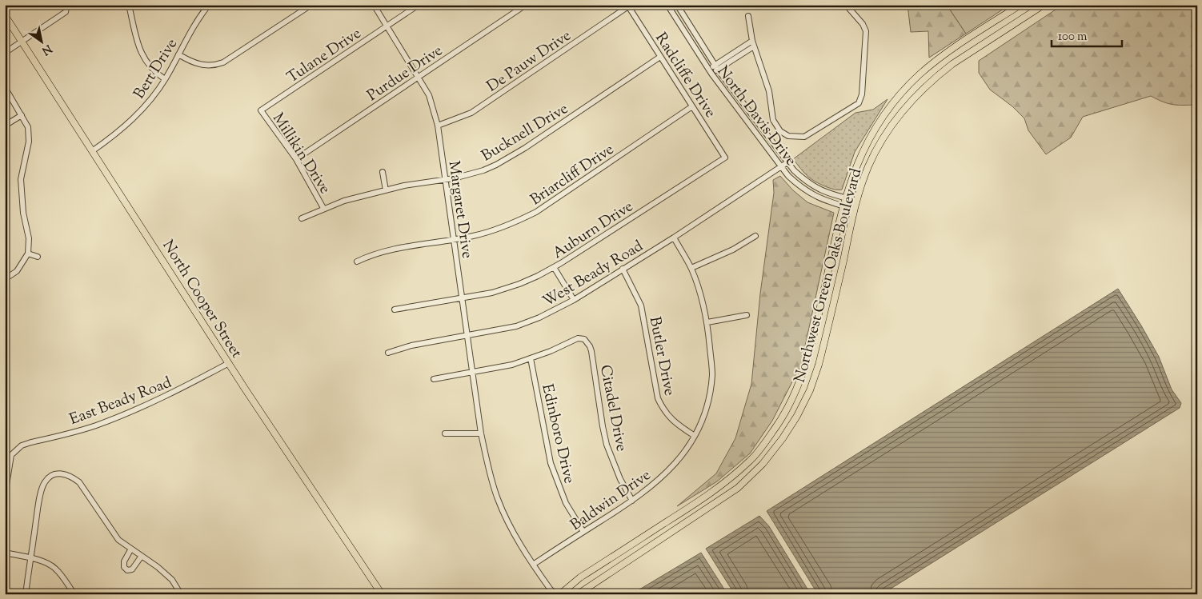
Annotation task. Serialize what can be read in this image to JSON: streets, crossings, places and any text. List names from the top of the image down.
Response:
{
  "streets": {
    "main road": ["Northwest Green Oaks Boulevard", "North Cooper Street"],
    "street": [
      "Tulane Drive",
      "De Pauw Drive",
      "Bert Drive",
      "Purdue Drive",
      "Radcliffe Drive",
      "North Davis Drive",
      "Bucknell Drive",
      "Millikin Drive",
      "Briarcliff Drive",
      "Margaret Drive",
      "Auburn Drive",
      "West Beady Road",
      "Butler Drive",
      "East Beady Road",
      "Citadel Drive",
      "Edinboro Drive",
      "Baldwin Drive"
    ]
  },
  "crossings": [
    ["Tulane Drive", "Millikin Drive"],
    ["Tulane Drive", "Margaret Drive"],
    ["De Pauw Drive", "Radcliffe Drive"],
    ["De Pauw Drive", "Margaret Drive"],
    ["Bert Drive", "North Cooper Street"],
    ["Purdue Drive", "Millikin Drive"],
    ["Purdue Drive", "Margaret Drive"],
    ["Radcliffe Drive", "Bucknell Drive"],
    ["Radcliffe Drive", "Briarcliff Drive"],
    ["Radcliffe Drive", "Auburn Drive"],
    ["North Davis Drive", "West Beady Road"],
    ["North Davis Drive", "Northwest Green Oaks Boulevard"],
    ["Bucknell Drive", "Millikin Drive"],
    ["Bucknell Drive", "Margaret Drive"],
    ["Briarcliff Drive", "Margaret Drive"],
    ["Margaret Drive", "Auburn Drive"],
    ["Margaret Drive", "West Beady Road"],
    ["Margaret Drive", "Baldwin Drive"],
    ["West Beady Road", "Butler Drive"],
    ["West Beady Road", "Baldwin Drive"],
    ["North Cooper Street", "East Beady Road"],
    ["Butler Drive", "Baldwin Drive"],
    ["Citadel Drive", "Edinboro Drive"],
    ["Citadel Drive", "Baldwin Drive"],
    ["Edinboro Drive", "Baldwin Drive"]
  ],
  "scale_bar": "100 m",
  "north": "bottom right"
}
